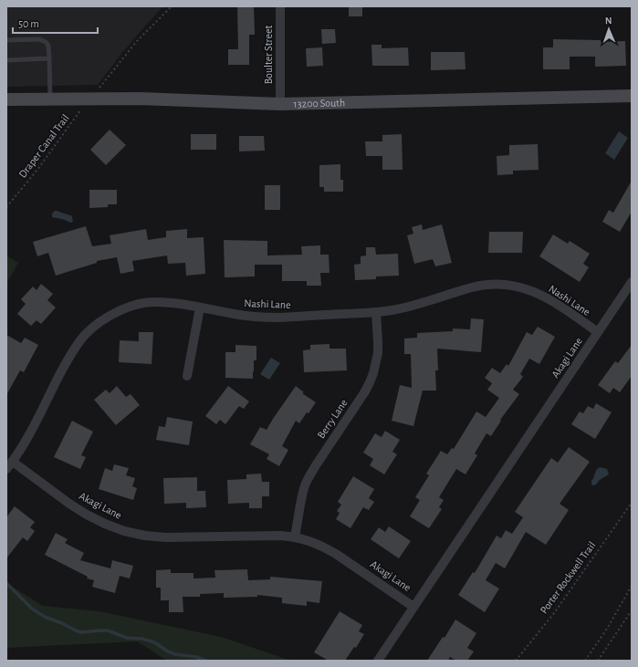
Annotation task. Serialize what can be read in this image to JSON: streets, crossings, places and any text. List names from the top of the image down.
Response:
{
  "streets": {
    "street": [
      "Boulter Street",
      "13200 South",
      "Nashi Lane",
      "Akagi Lane",
      "Berry Lane"
    ],
    "path": ["Draper Canal Trail", "Porter Rockwell Trail"]
  },
  "crossings": [
    ["Boulter Street", "13200 South"],
    ["Nashi Lane", "Akagi Lane"],
    ["Nashi Lane", "Berry Lane"],
    ["Akagi Lane", "Berry Lane"]
  ],
  "scale_bar": "50 m",
  "north": "top"
}
